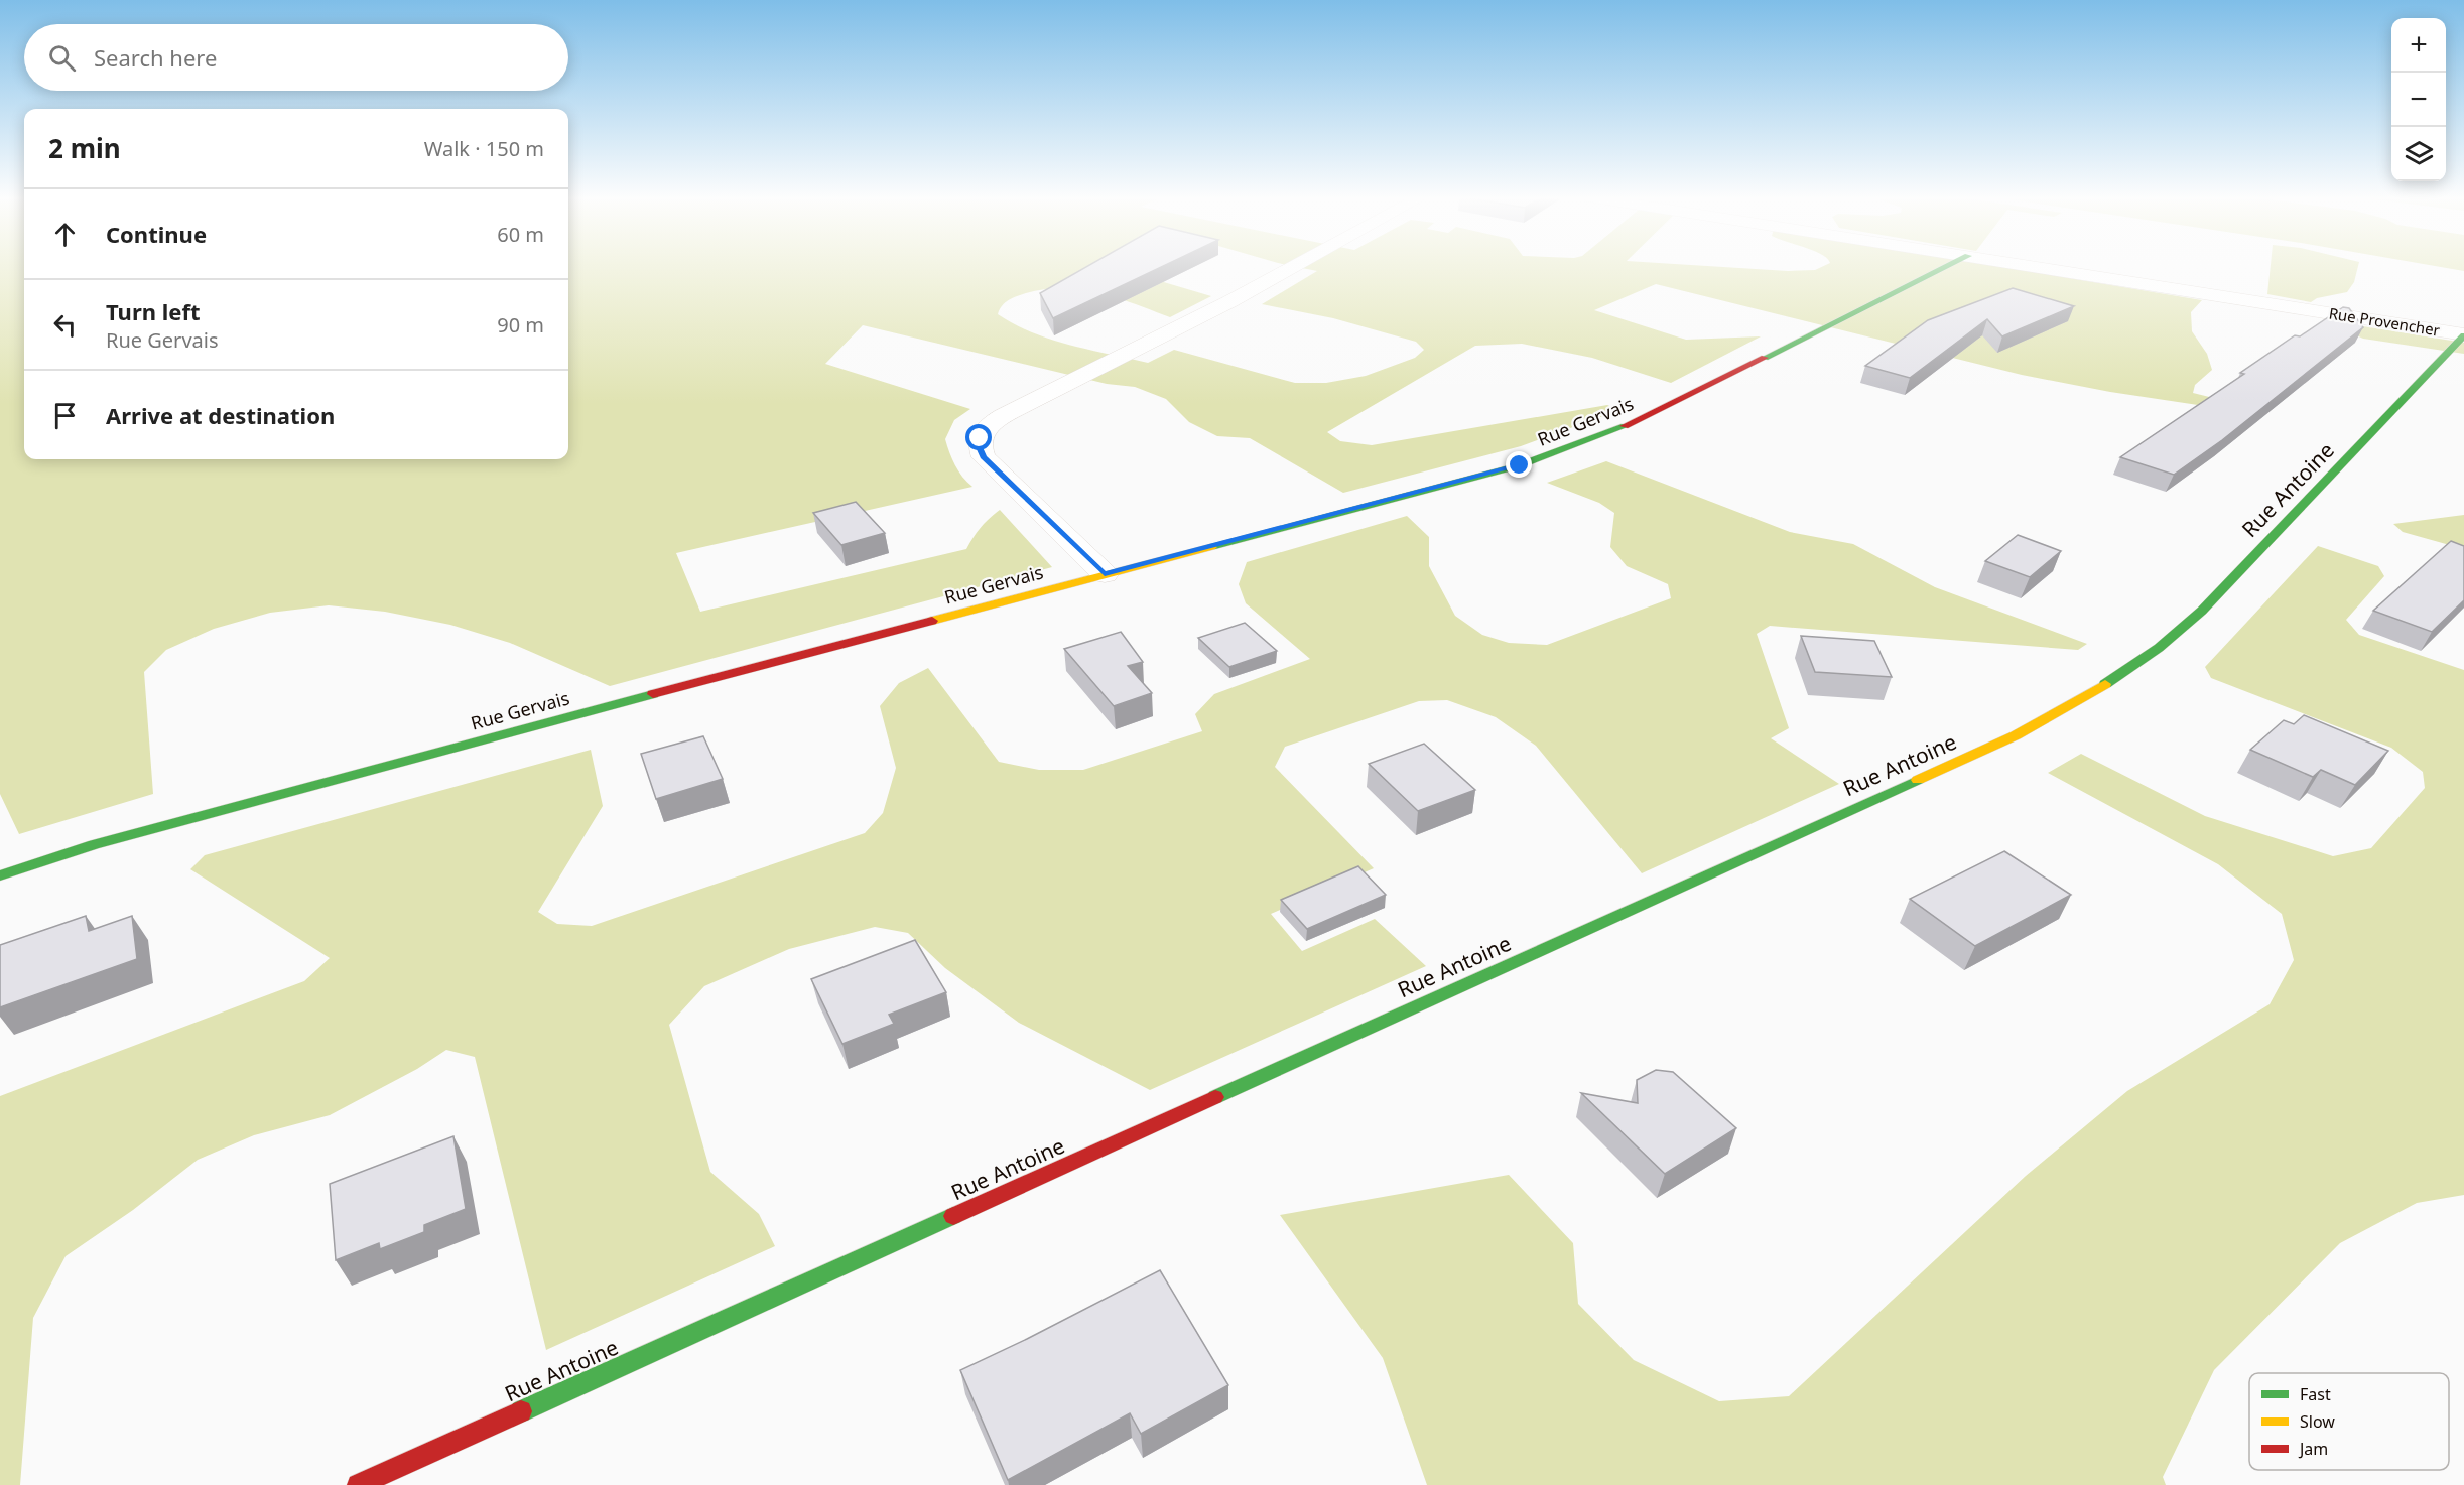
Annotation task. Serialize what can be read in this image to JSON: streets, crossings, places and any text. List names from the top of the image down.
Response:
{
  "streets": {
    "street": ["Rue Provencher", "Rue Gervais", "Rue Antoine"]
  },
  "crossings": [
    ["Rue Provencher", "Rue Antoine"]
  ],
  "legend": ["Fast", "Slow", "Jam"],
  "page": {
    "map_buttons": ["+", "−"],
    "search": "Search here",
    "heading": ["2 min", "Walk · 150 m"],
    "list": [
      ["Continue", "60 m"],
      ["Turn left", "Rue Gervais", "90 m"],
      "Arrive at destination"
    ]
  }
}
